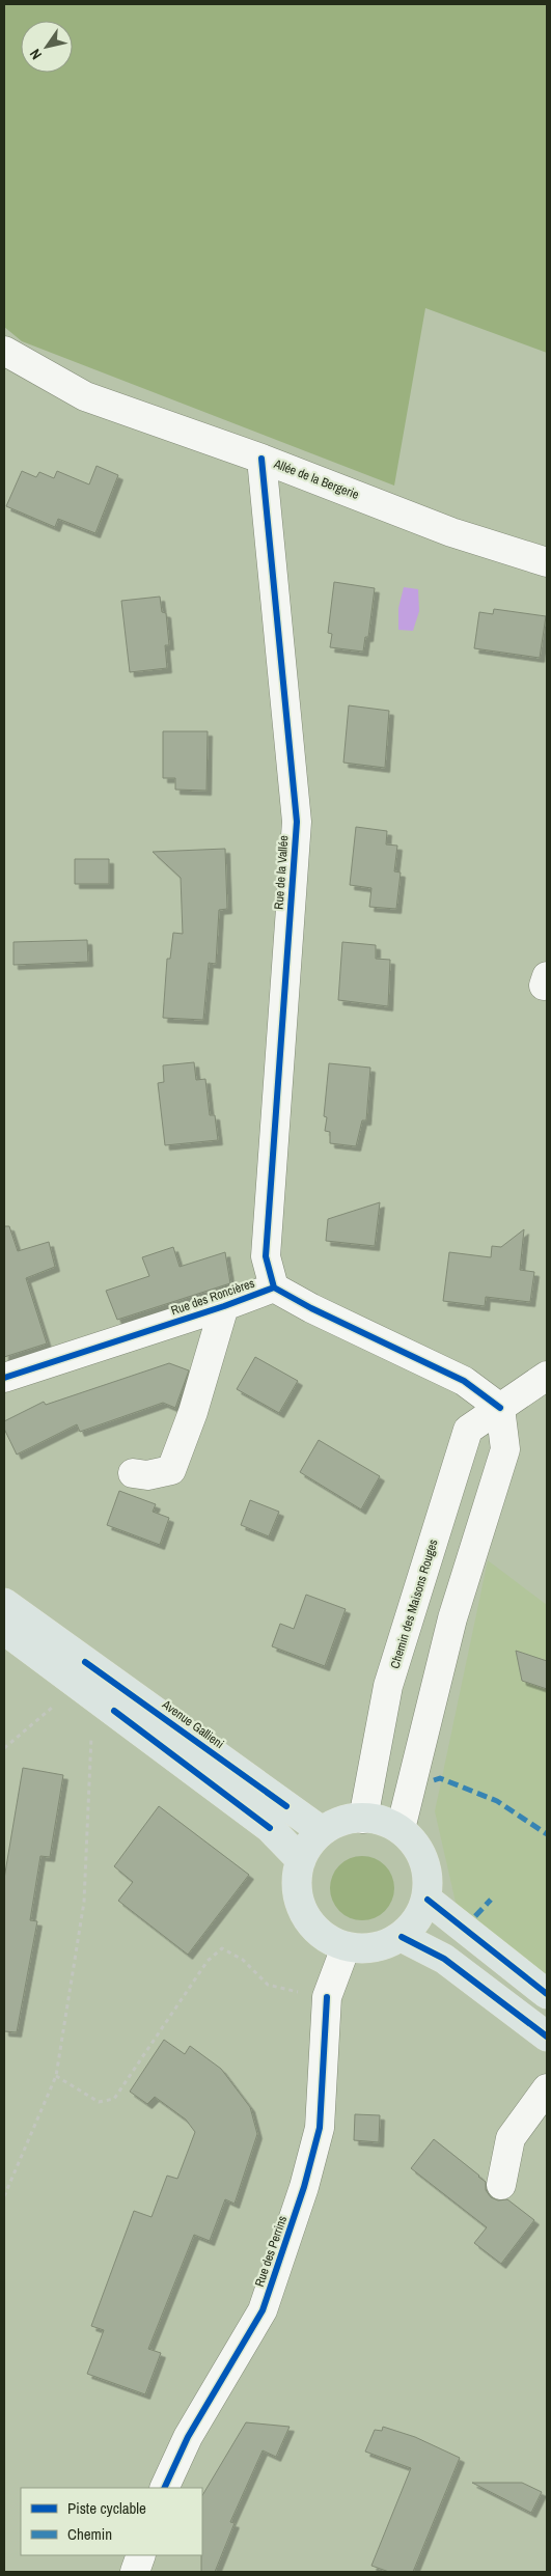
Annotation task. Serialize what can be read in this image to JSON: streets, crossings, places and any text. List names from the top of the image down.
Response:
{
  "streets": {
    "main road": ["Avenue Gallieni"],
    "street": [
      "Allée de la Bergerie",
      "Rue de la Vallée",
      "Rue des Roncières",
      "Chemin des Maisons Rouges",
      "Rue des Perrins"
    ]
  },
  "crossings": [
    ["Allée de la Bergerie", "Rue de la Vallée"],
    ["Rue de la Vallée", "Rue des Roncières"],
    ["Rue des Roncières", "Chemin des Maisons Rouges"],
    ["Chemin des Maisons Rouges", "Avenue Gallieni"],
    ["Chemin des Maisons Rouges", "Rue des Perrins"],
    ["Avenue Gallieni", "Rue des Perrins"]
  ],
  "legend": ["Piste cyclable", "Chemin"],
  "north": "bottom left"
}
